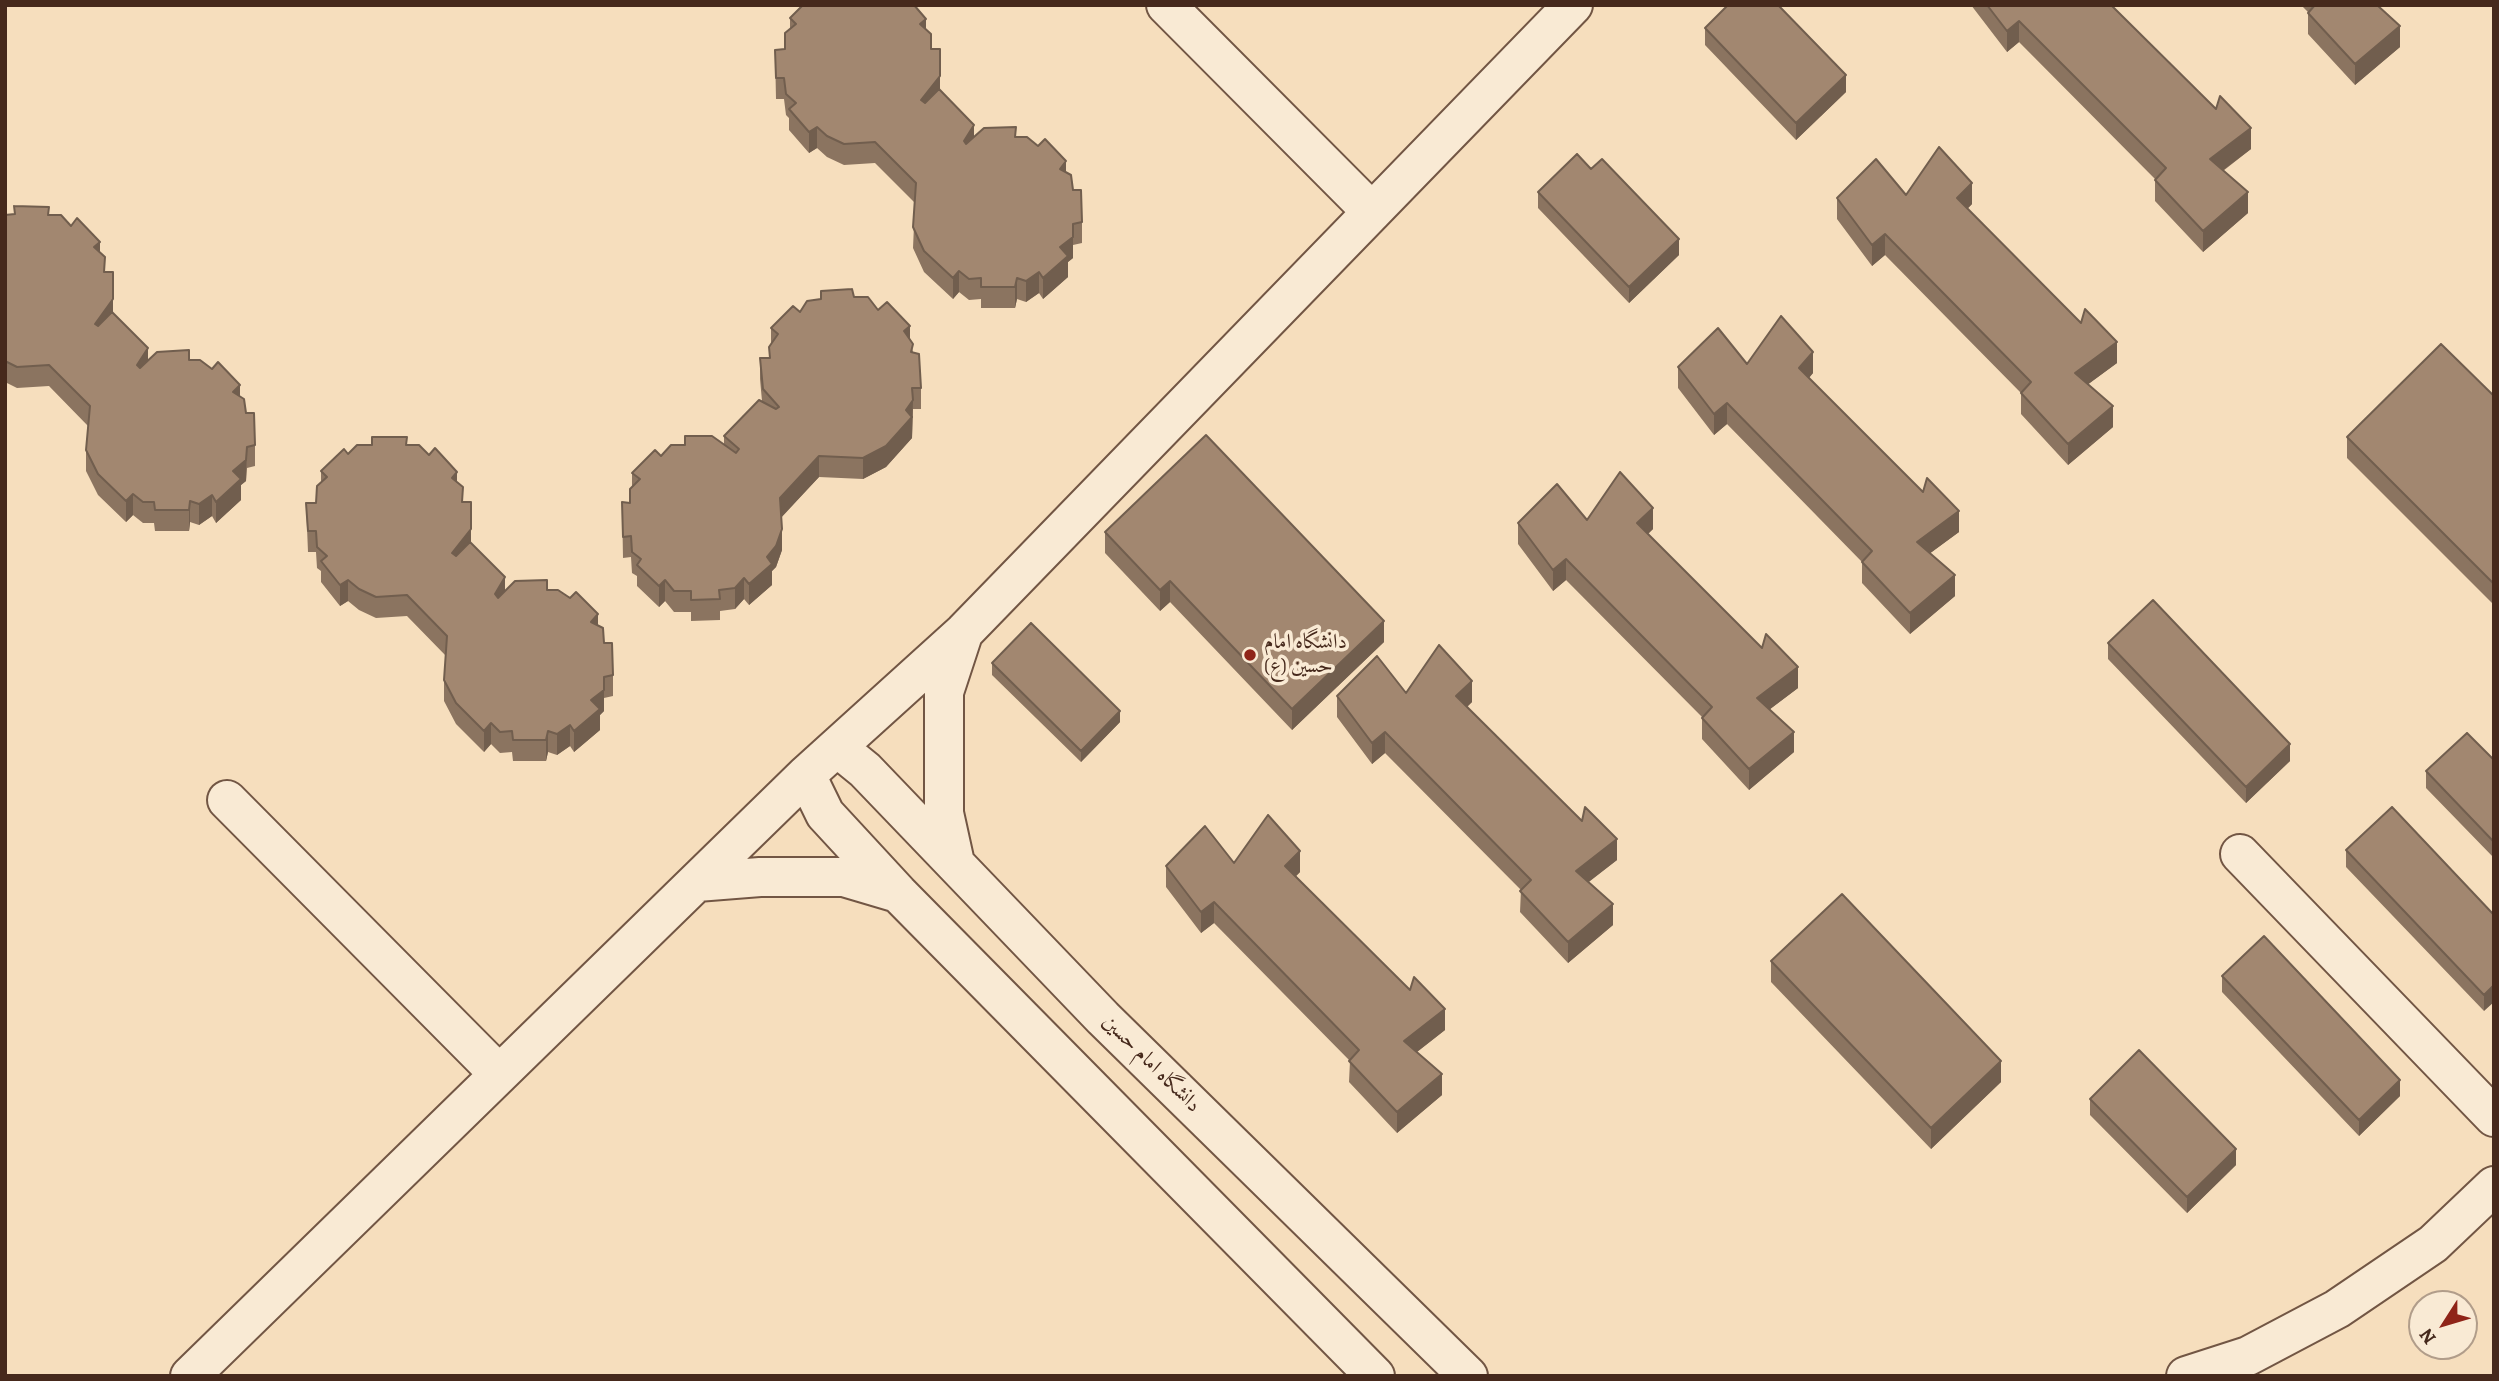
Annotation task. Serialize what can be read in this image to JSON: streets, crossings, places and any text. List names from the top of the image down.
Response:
{
  "streets": {
    "lane": ["دانشگاه امام حسین"]
  },
  "places": ["دانشگاه امام حسین (ع)"],
  "north": "bottom left"
}
